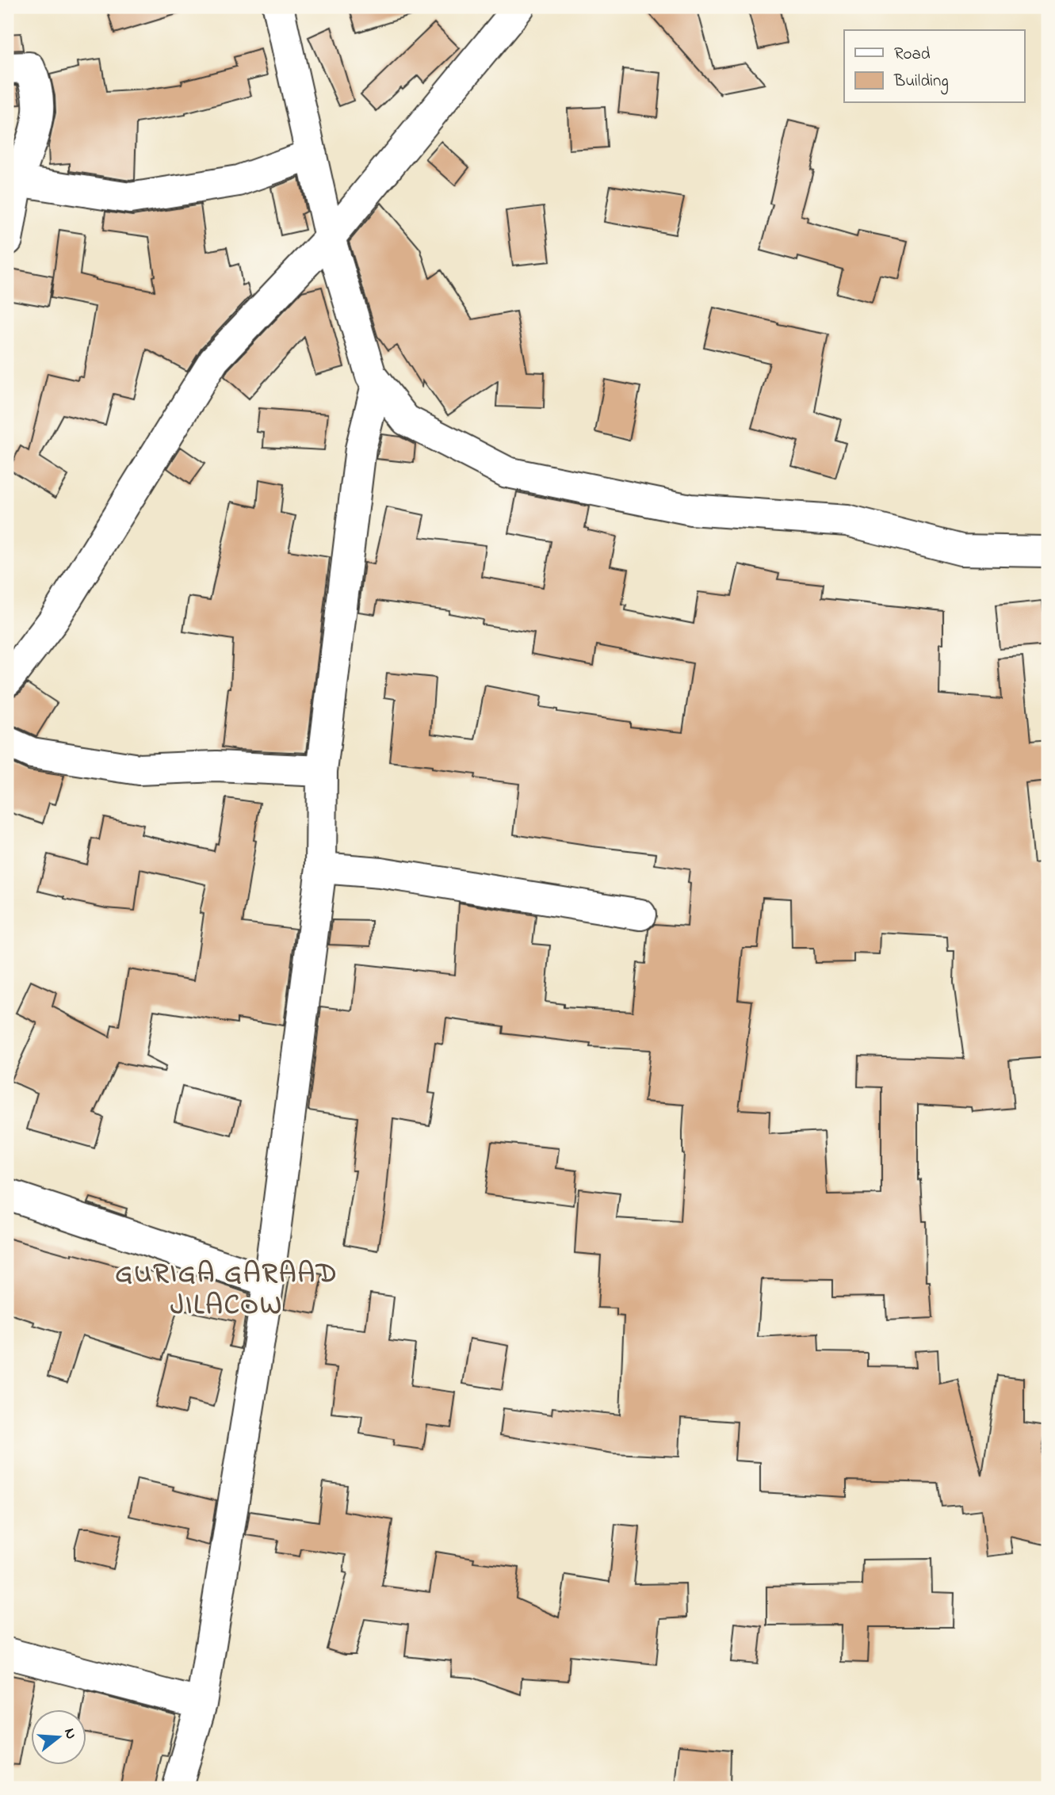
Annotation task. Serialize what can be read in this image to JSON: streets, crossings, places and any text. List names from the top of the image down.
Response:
{
  "districts": ["GURIGA GARAAD JILACOW"],
  "legend": ["Road", "Building"],
  "north": "right"
}
